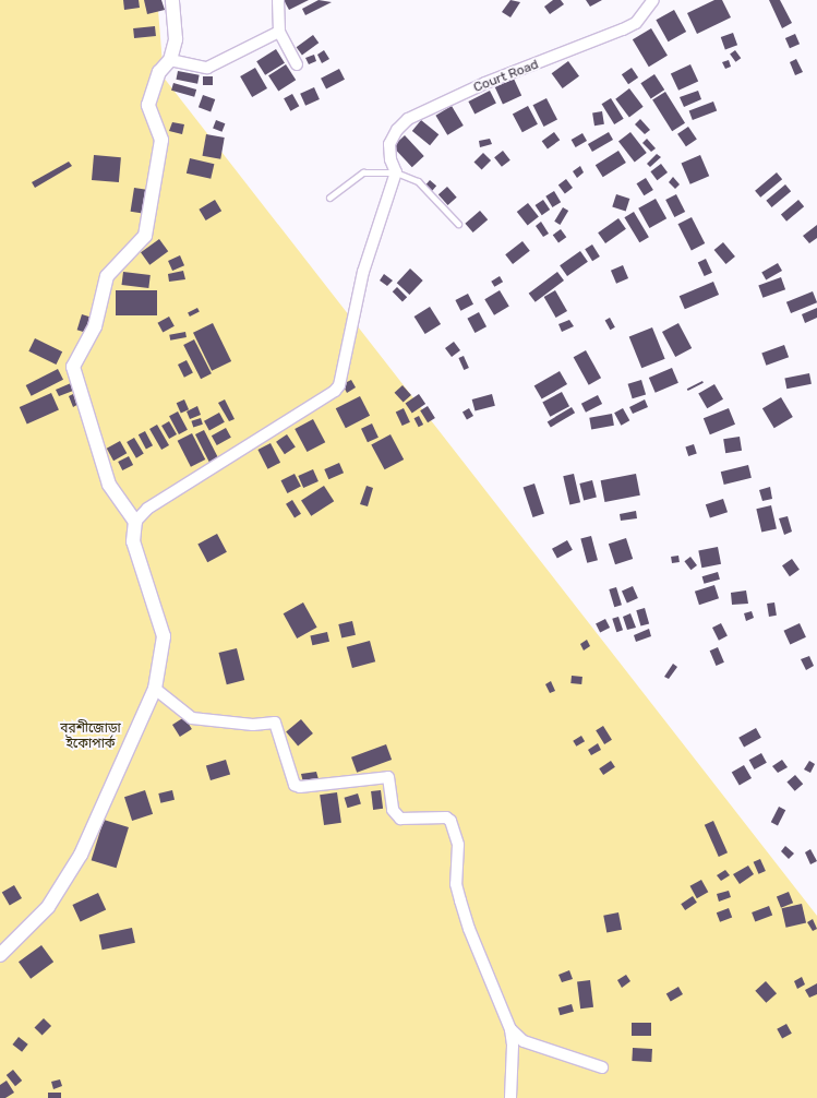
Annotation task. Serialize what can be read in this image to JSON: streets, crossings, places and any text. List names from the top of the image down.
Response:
{
  "streets": {
    "street": ["Court Road"]
  },
  "parks": ["বরশীজোড়া ইকোপার্ক"]
}
